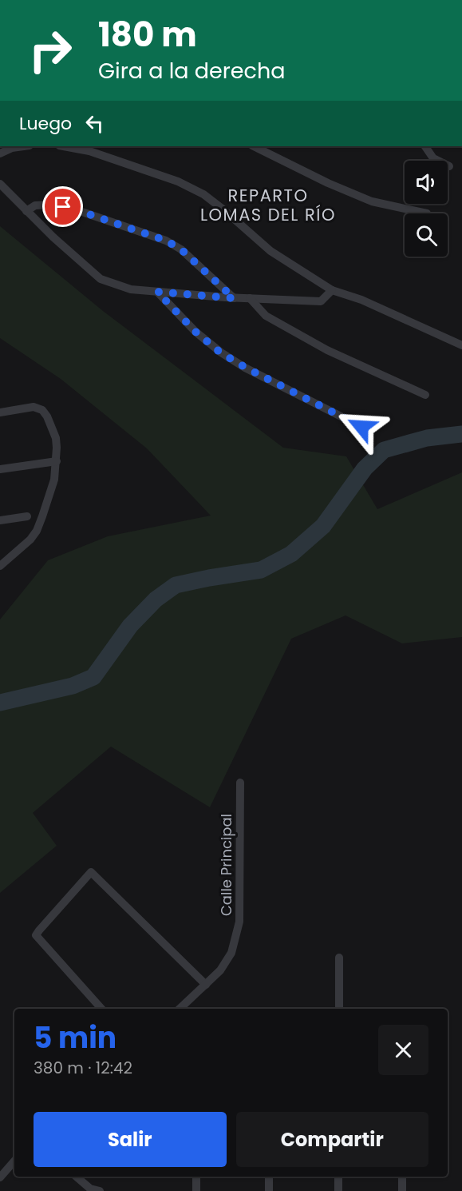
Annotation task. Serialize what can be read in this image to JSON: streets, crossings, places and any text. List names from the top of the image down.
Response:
{
  "streets": {
    "street": ["Calle Principal"]
  },
  "districts": ["REPARTO LOMAS DEL RÍO"],
  "page": {
    "turn": ["180 m", "Gira a la derecha"],
    "then": "Luego",
    "heading": ["5 min", "380 m · 12:42"],
    "buttons": ["Salir", "Compartir"]
  }
}
